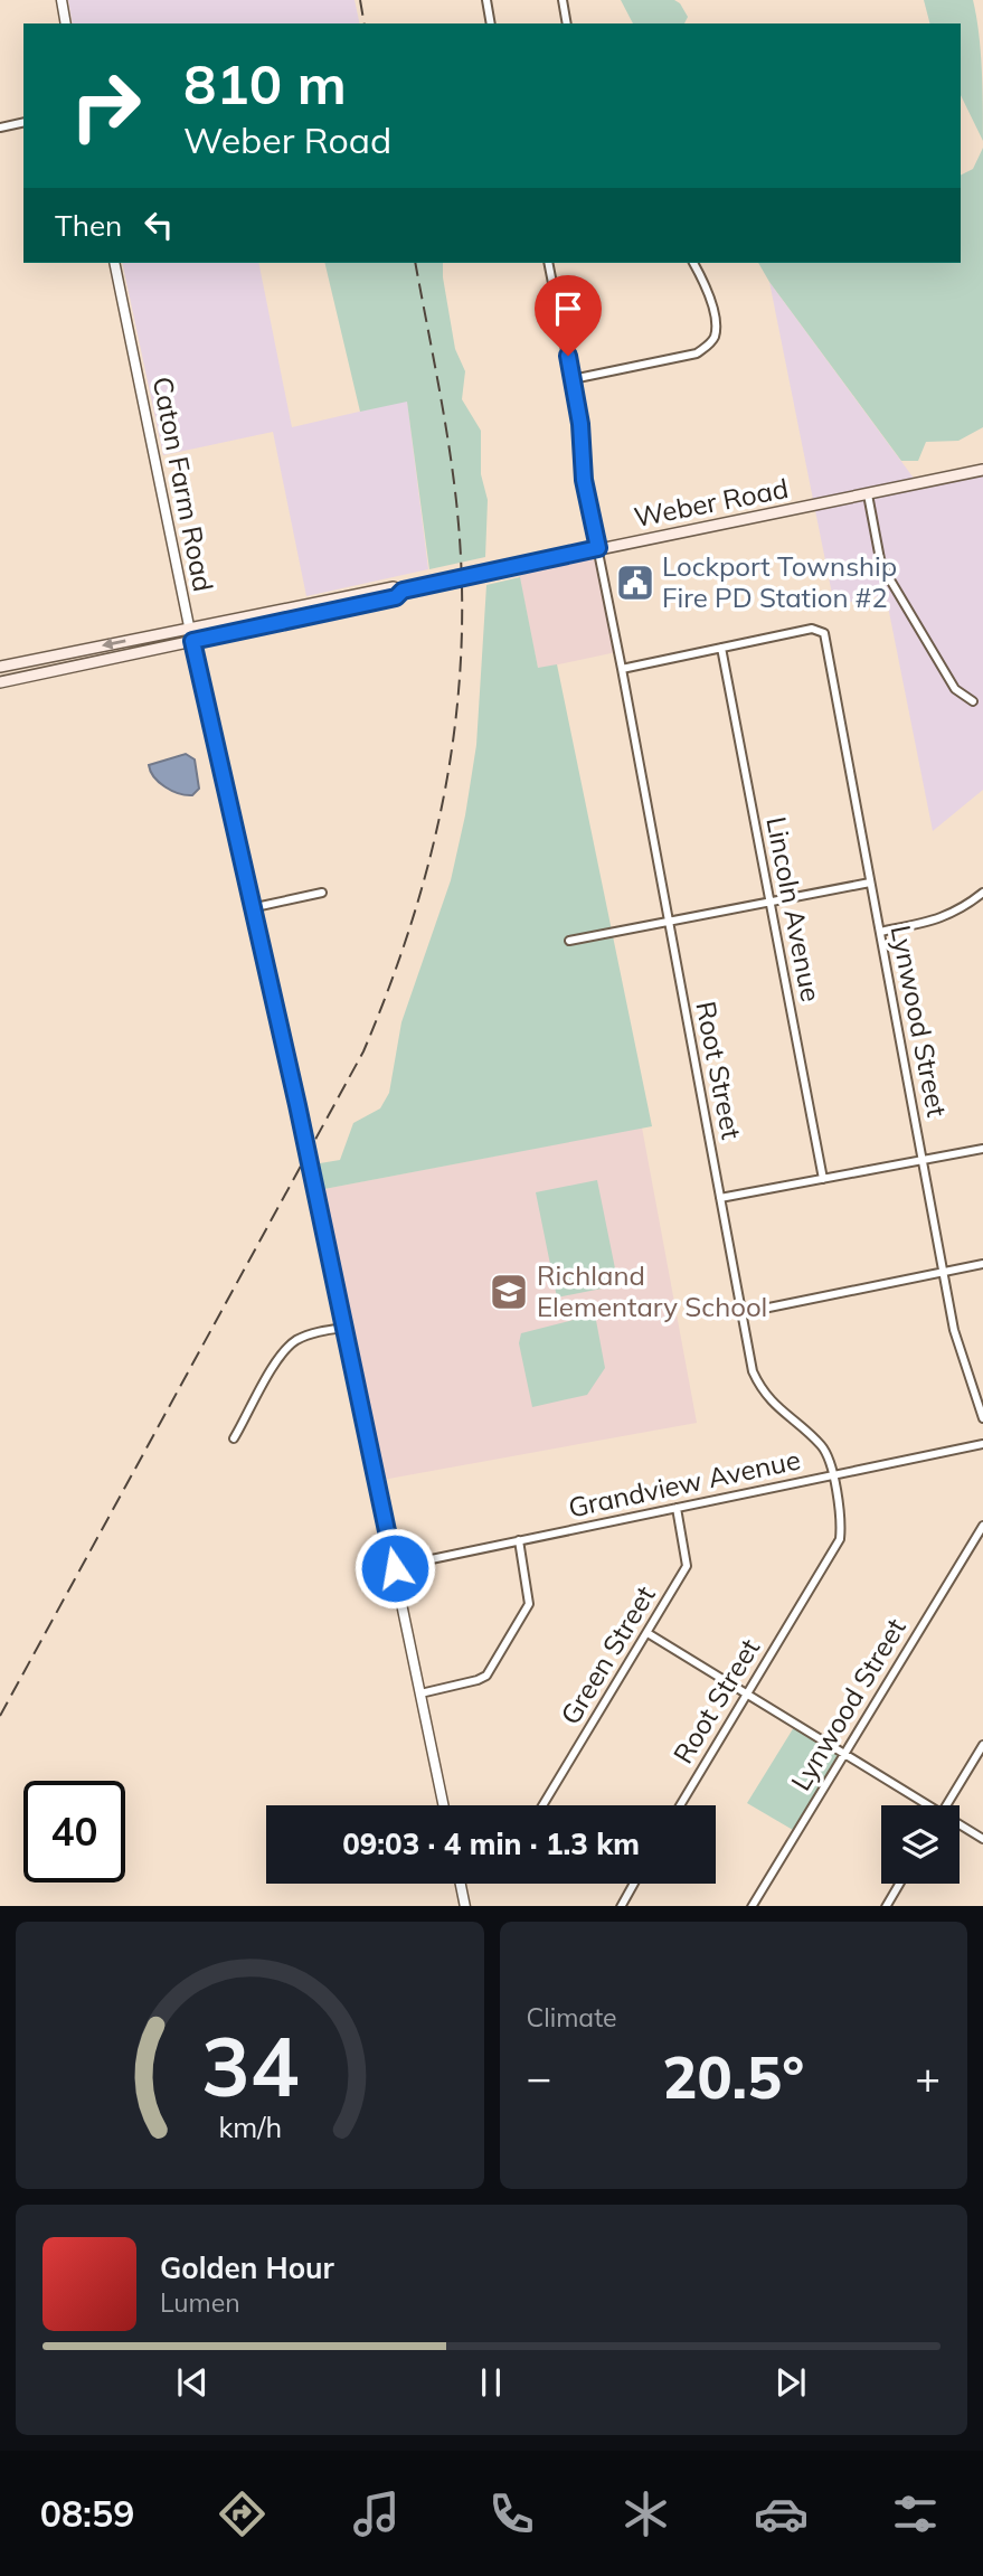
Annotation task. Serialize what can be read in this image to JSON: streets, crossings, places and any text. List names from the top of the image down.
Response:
{
  "streets": {
    "main road": ["Weber Road"],
    "street": [
      "Caton Farm Road",
      "Lincoln Avenue",
      "Lynwood Street",
      "Root Street",
      "Grandview Avenue",
      "Green Street"
    ]
  },
  "crossings": [
    ["Caton Farm Road", "Weber Road"],
    ["Caton Farm Road", "Grandview Avenue"],
    ["Weber Road", "Root Street"],
    ["Lincoln Avenue", "Lynwood Street"],
    ["Root Street", "Grandview Avenue"],
    ["Grandview Avenue", "Green Street"]
  ],
  "places": {
    "public building": ["Lockport Township Fire PD Station #2"],
    "school or university": ["Richland Elementary School"]
  },
  "page": {
    "turn": ["810 m", "Weber Road"],
    "then": "Then",
    "limit": "40",
    "trip": "09:03 · 4 min · 1.3 km",
    "tile": "Climate",
    "heat": ["−", "20.5°", "+"],
    "song": ["Golden Hour", "Lumen"],
    "tabs": "08:59",
    "gauge": ["34", "km/h"]
  }
}
